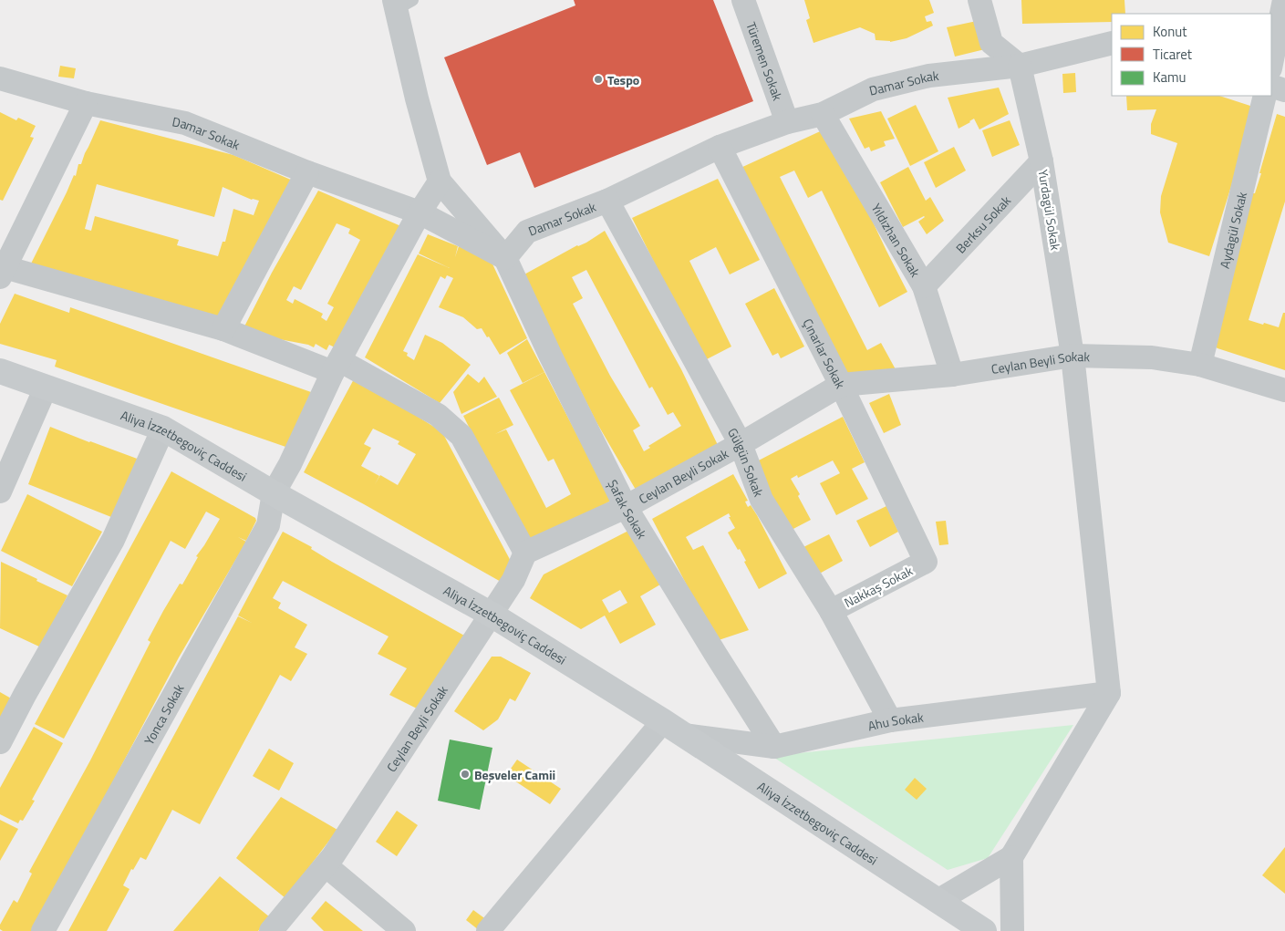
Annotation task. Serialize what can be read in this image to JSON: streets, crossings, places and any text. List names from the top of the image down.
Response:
{
  "streets": {
    "street": [
      "Türemen Sokak",
      "Damar Sokak",
      "Yurdagül Sokak",
      "Berksu Sokak",
      "Aydagül Sokak",
      "Yıldızhan Sokak",
      "Çınarlar Sokak",
      "Ceylan Beyli Sokak",
      "Aliya İzzetbegoviç Caddesi",
      "Gülgün Sokak",
      "Şafak Sokak",
      "Nakkaş Sokak",
      "Yonca Sokak",
      "Ahu Sokak"
    ]
  },
  "crossings": [
    ["Türemen Sokak", "Damar Sokak"],
    ["Damar Sokak", "Yurdagül Sokak"],
    ["Damar Sokak", "Yıldızhan Sokak"],
    ["Damar Sokak", "Çınarlar Sokak"],
    ["Damar Sokak", "Gülgün Sokak"],
    ["Damar Sokak", "Şafak Sokak"],
    ["Damar Sokak", "Yonca Sokak"],
    ["Yurdagül Sokak", "Berksu Sokak"],
    ["Yurdagül Sokak", "Ceylan Beyli Sokak"],
    ["Yurdagül Sokak", "Ahu Sokak"],
    ["Berksu Sokak", "Yıldızhan Sokak"],
    ["Aydagül Sokak", "Ceylan Beyli Sokak"],
    ["Yıldızhan Sokak", "Ceylan Beyli Sokak"],
    ["Çınarlar Sokak", "Ceylan Beyli Sokak"],
    ["Çınarlar Sokak", "Nakkaş Sokak"],
    ["Ceylan Beyli Sokak", "Aliya İzzetbegoviç Caddesi"],
    ["Ceylan Beyli Sokak", "Gülgün Sokak"],
    ["Ceylan Beyli Sokak", "Şafak Sokak"],
    ["Aliya İzzetbegoviç Caddesi", "Yonca Sokak"],
    ["Aliya İzzetbegoviç Caddesi", "Ahu Sokak"],
    ["Gülgün Sokak", "Nakkaş Sokak"],
    ["Gülgün Sokak", "Ahu Sokak"],
    ["Şafak Sokak", "Yonca Sokak"],
    ["Şafak Sokak", "Ahu Sokak"]
  ],
  "places": ["Tespo", "Beşveler Camii"],
  "legend": ["Konut", "Ticaret", "Kamu"]
}
